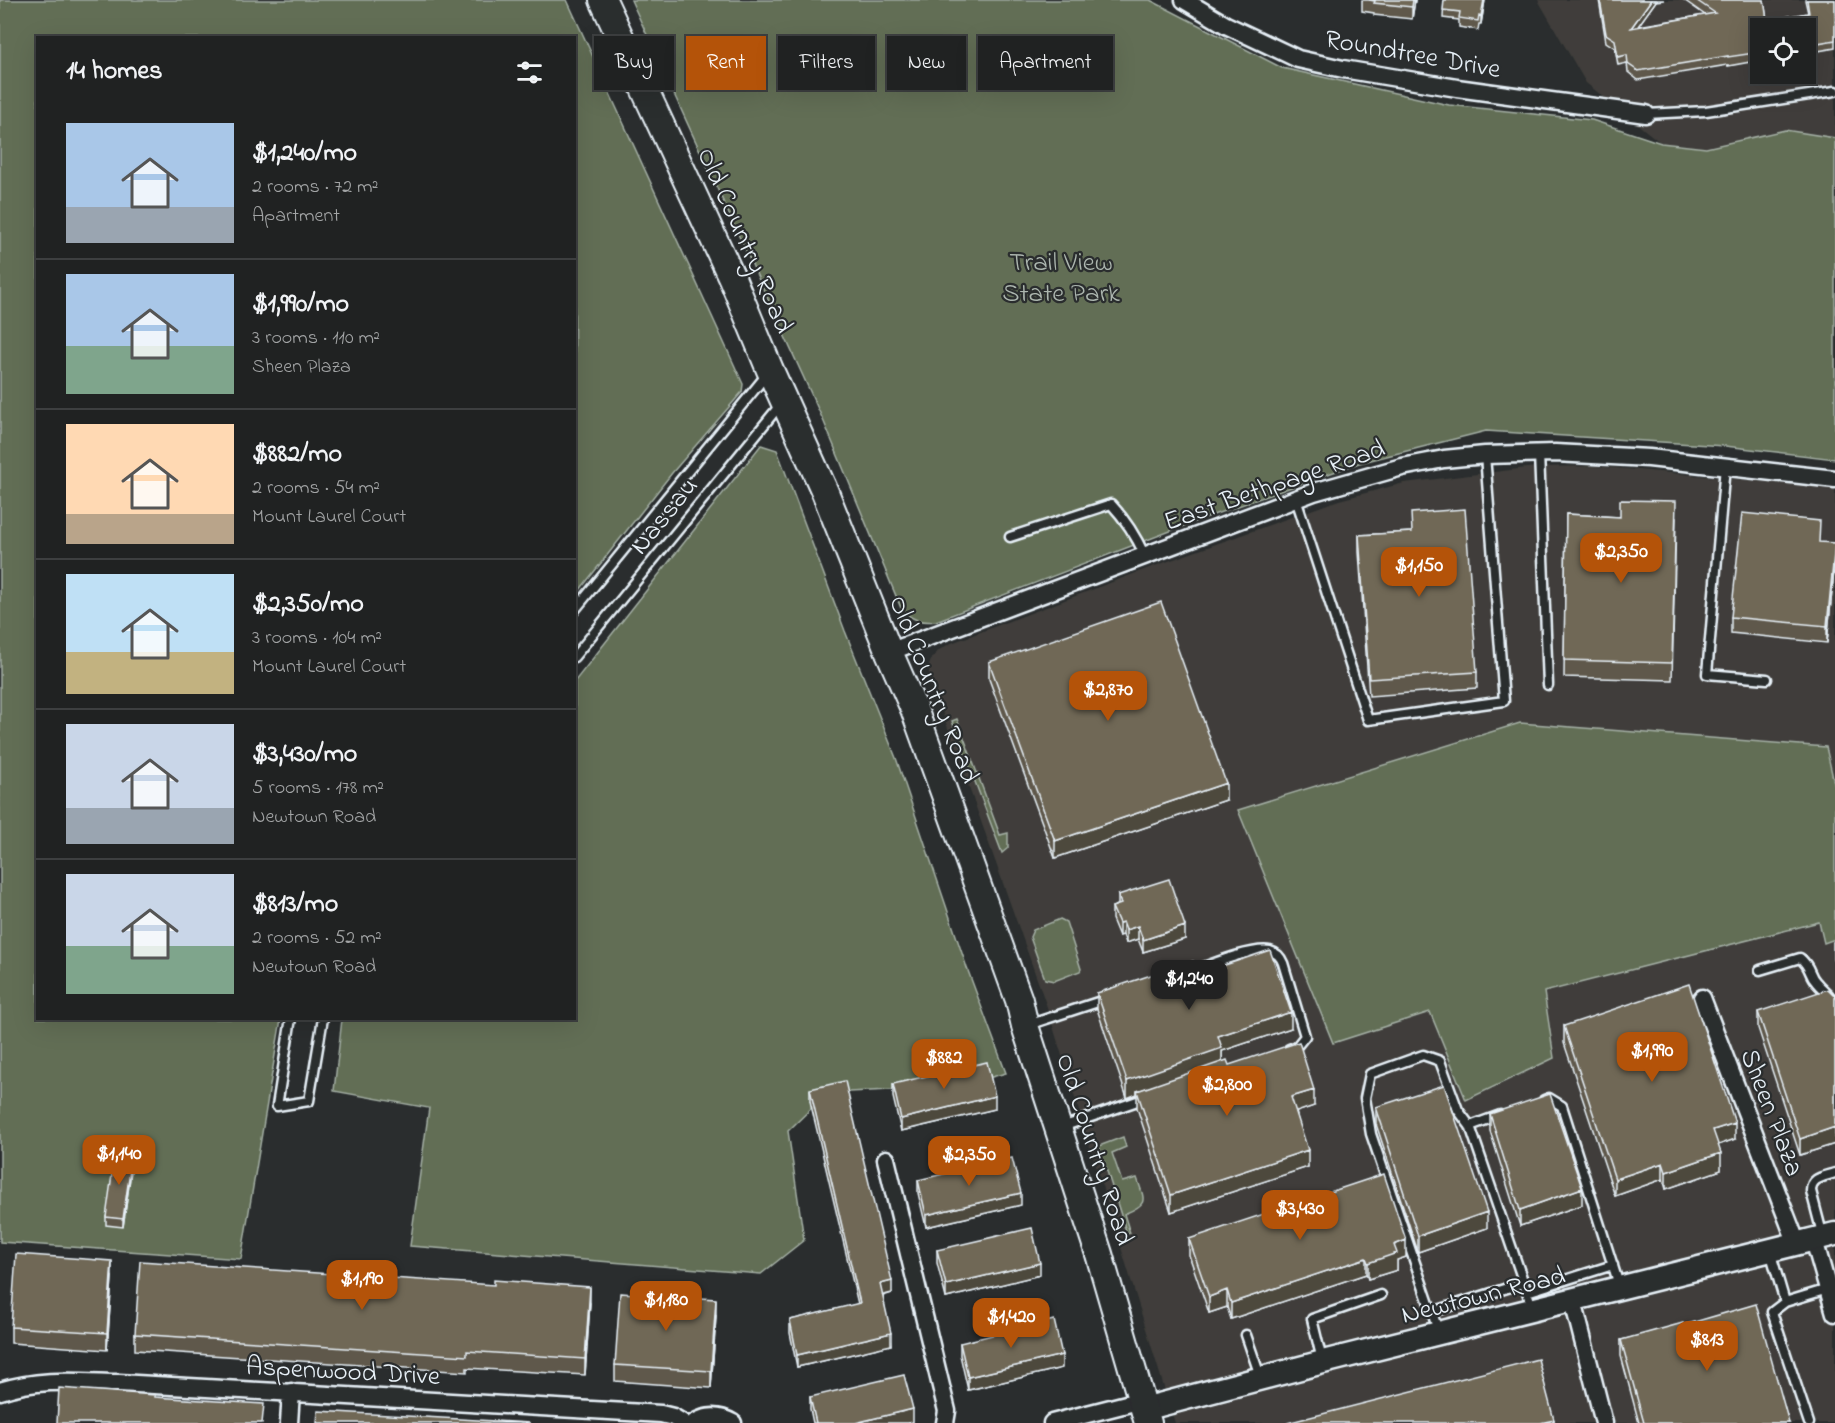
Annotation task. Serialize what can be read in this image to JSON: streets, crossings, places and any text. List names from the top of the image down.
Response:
{
  "streets": {
    "main road": ["Old Country Road"],
    "street": [
      "Roundtree Drive",
      "East Bethpage Road",
      "Sheen Plaza",
      "Newtown Road",
      "Aspenwood Drive"
    ],
    "lane": ["Nassau"]
  },
  "crossings": [
    ["Old Country Road", "East Bethpage Road"],
    ["Old Country Road", "Nassau"],
    ["Old Country Road", "Newtown Road"],
    ["Sheen Plaza", "Newtown Road"]
  ],
  "parks": ["Trail View State Park"],
  "page": {
    "chip": [
      "Buy",
      "Rent",
      "Filters",
      "New",
      "Apartment"
    ],
    "heading": "14 homes",
    "list": [
      {
        "name": "$1,240/mo",
        "note": "2 rooms · 72 m² · Apartment"
      },
      {
        "name": "$1,990/mo",
        "note": "3 rooms · 110 m² · Sheen Plaza"
      },
      {
        "name": "$882/mo",
        "note": "2 rooms · 54 m² · Mount Laurel Court"
      },
      {
        "name": "$2,350/mo",
        "note": "3 rooms · 104 m² · Mount Laurel Court"
      },
      {
        "name": "$3,430/mo",
        "note": "5 rooms · 178 m² · Newtown Road"
      },
      {
        "name": "$813/mo",
        "note": "2 rooms · 52 m² · Newtown Road"
      }
    ],
    "price": [
      "$2,350",
      "$1,150",
      "$2,870",
      "$1,240",
      "$1,990",
      "$882",
      "$2,800",
      "$1,140",
      "$2,350",
      "$3,430",
      "$1,190",
      "$1,180",
      "$1,420",
      "$813"
    ]
  }
}
